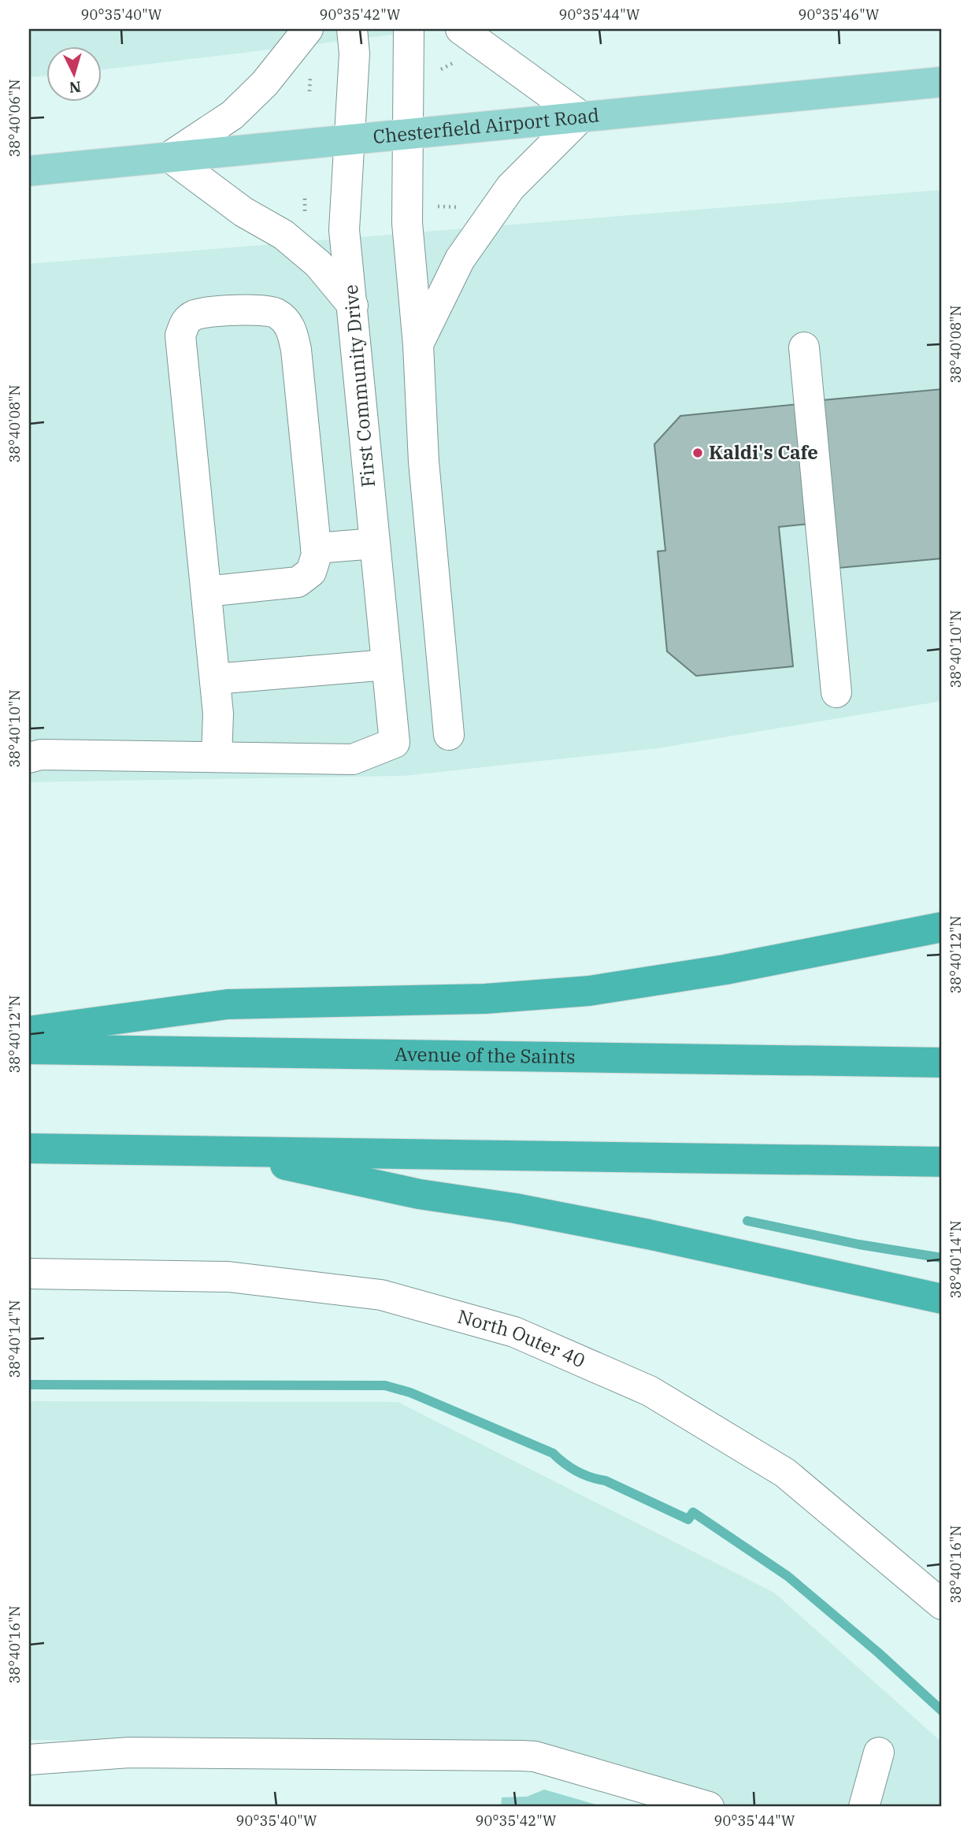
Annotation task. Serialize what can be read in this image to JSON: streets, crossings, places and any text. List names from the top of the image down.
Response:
{
  "streets": {
    "highway": ["Avenue of the Saints"],
    "main road": ["Chesterfield Airport Road"],
    "street": ["First Community Drive", "North Outer 40"]
  },
  "crossings": [
    ["Chesterfield Airport Road", "First Community Drive"]
  ],
  "places": ["Kaldi's Cafe"],
  "north": "bottom",
  "coordinates": [
    "90°35'40\"W",
    "90°35'42\"W",
    "90°35'44\"W",
    "90°35'46\"W",
    "38°40'06\"N",
    "38°40'08\"N",
    "38°40'10\"N",
    "38°40'12\"N",
    "38°40'14\"N",
    "38°40'16\"N"
  ]
}
